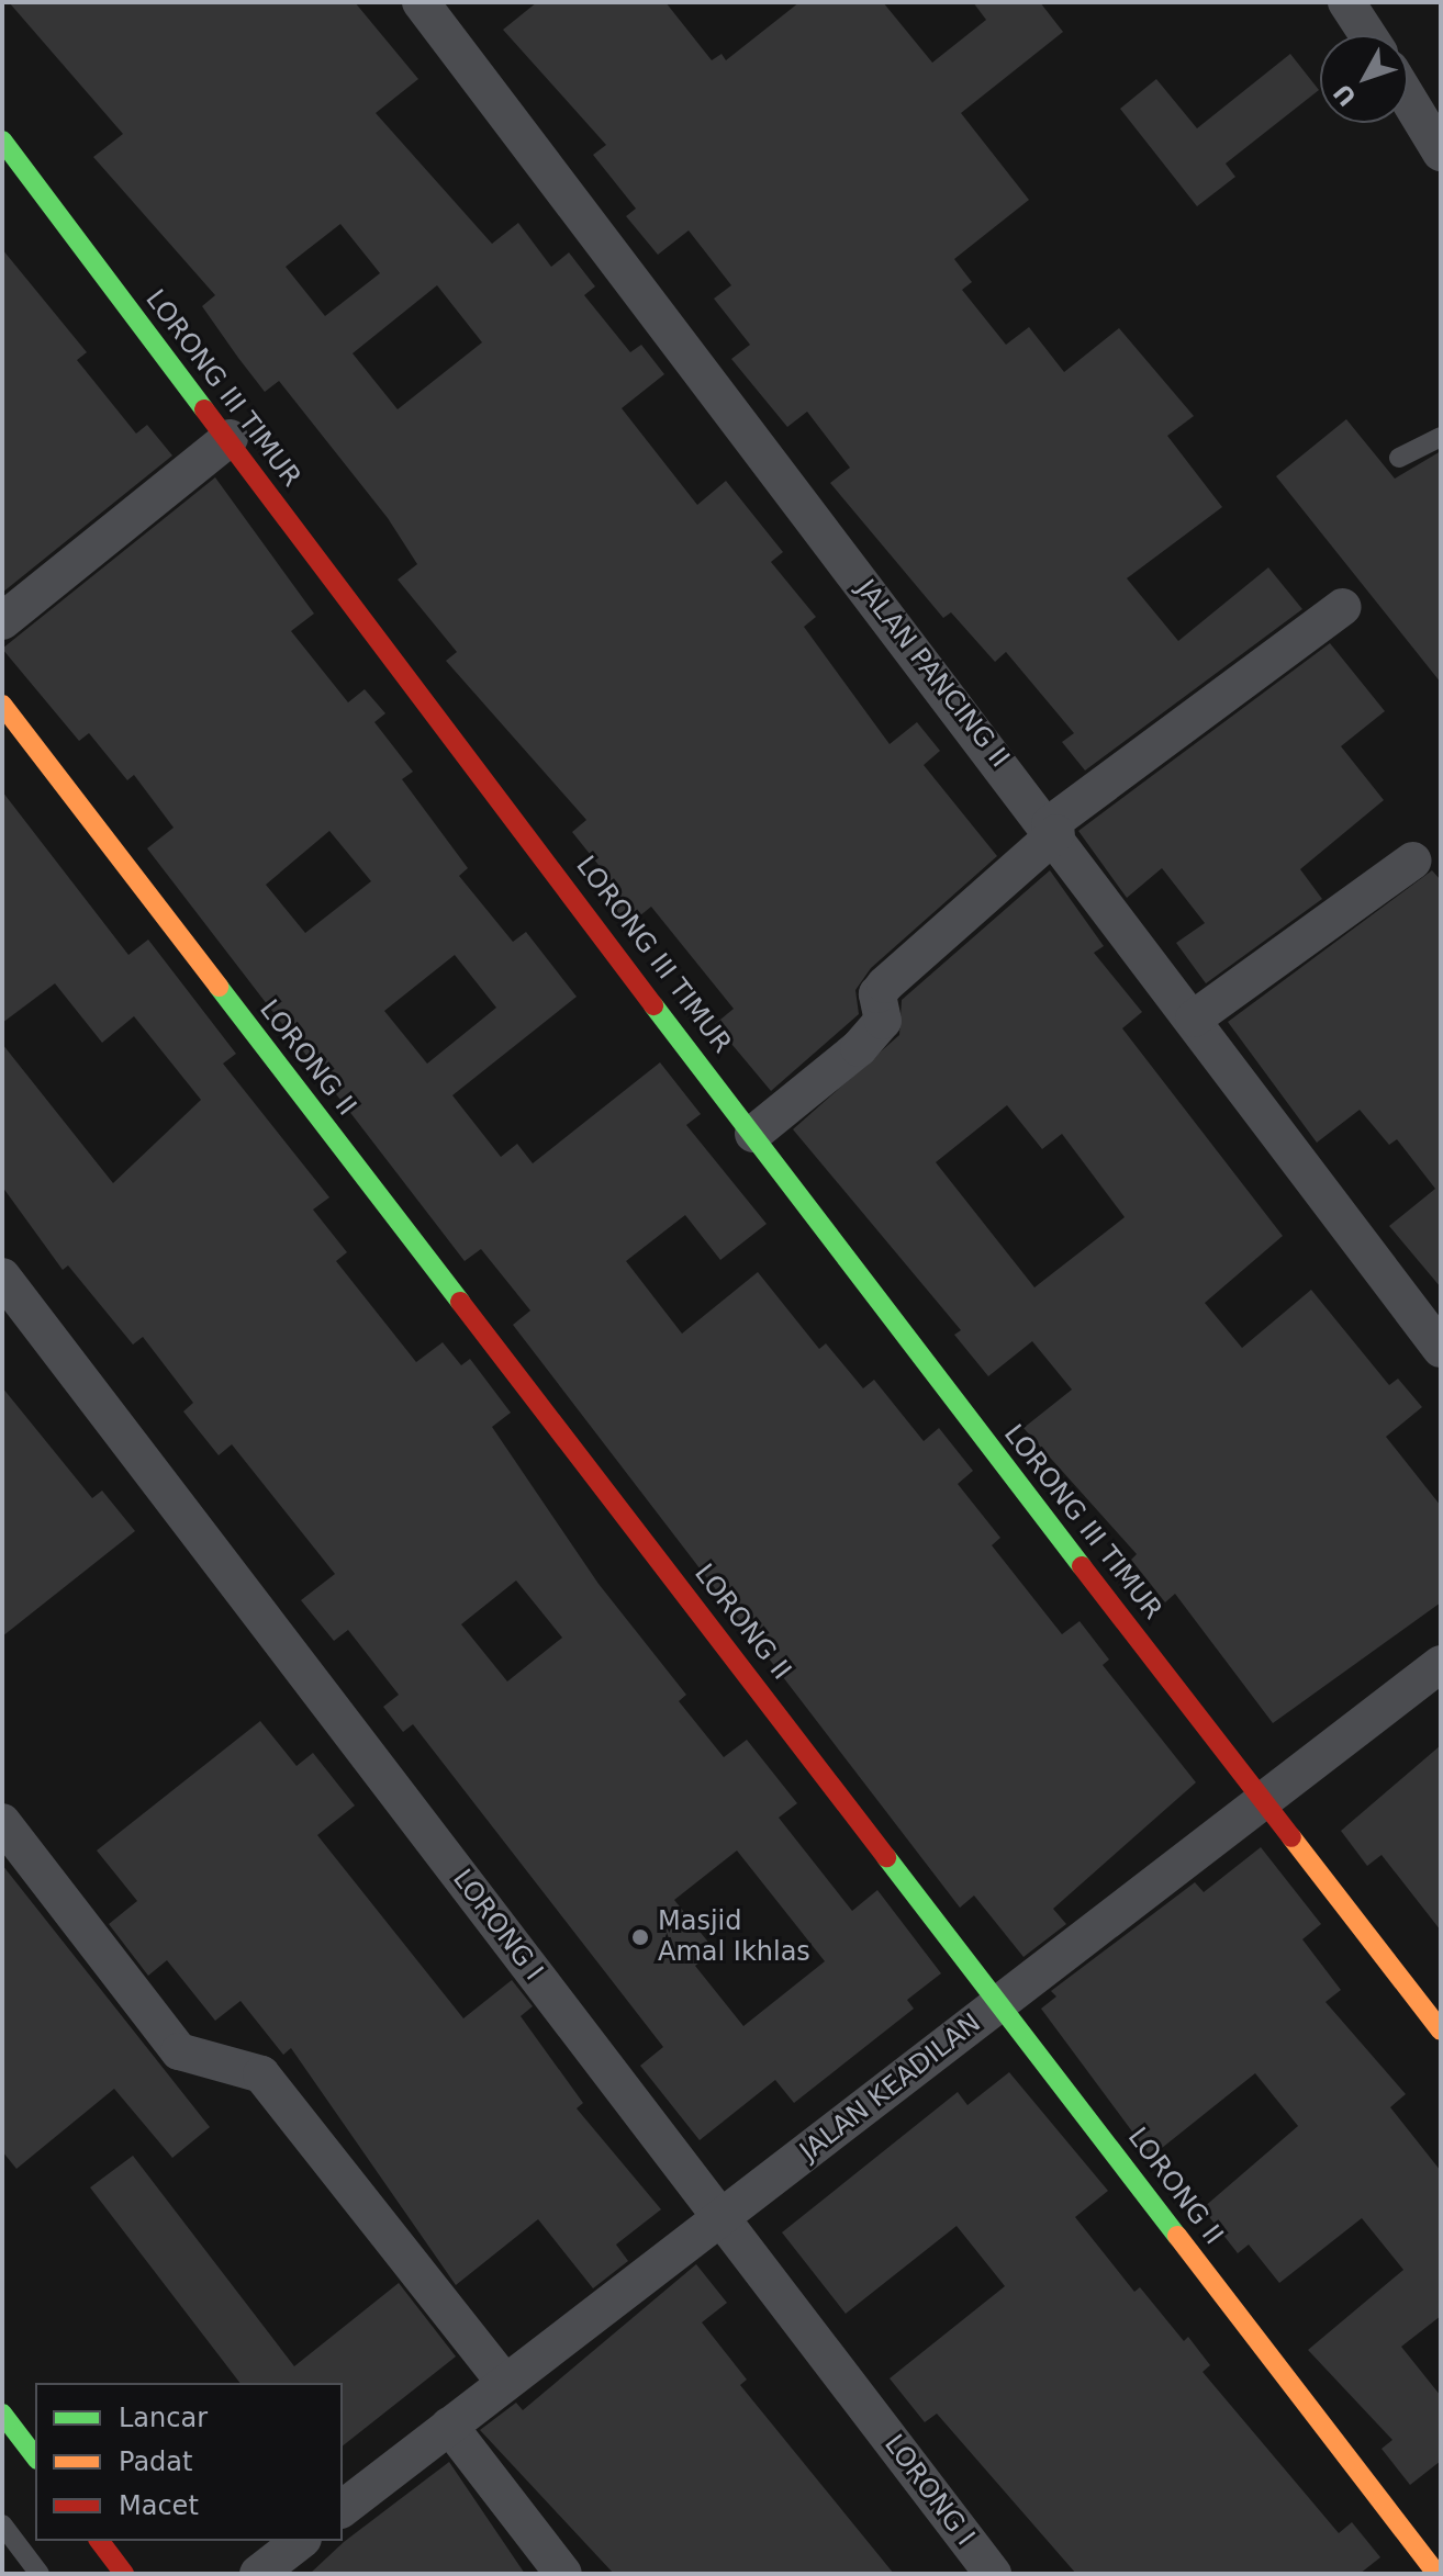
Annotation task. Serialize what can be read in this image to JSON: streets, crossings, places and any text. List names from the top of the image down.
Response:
{
  "streets": {
    "main road": ["LORONG III TIMUR", "LORONG II"],
    "street": ["JALAN PANCING II", "LORONG I", "JALAN KEADILAN"]
  },
  "crossings": [
    ["LORONG III TIMUR", "JALAN KEADILAN"],
    ["LORONG II", "JALAN KEADILAN"],
    ["LORONG I", "JALAN KEADILAN"]
  ],
  "places": ["Masjid Amal Ikhlas"],
  "legend": ["Lancar", "Padat", "Macet"],
  "north": "bottom left"
}
